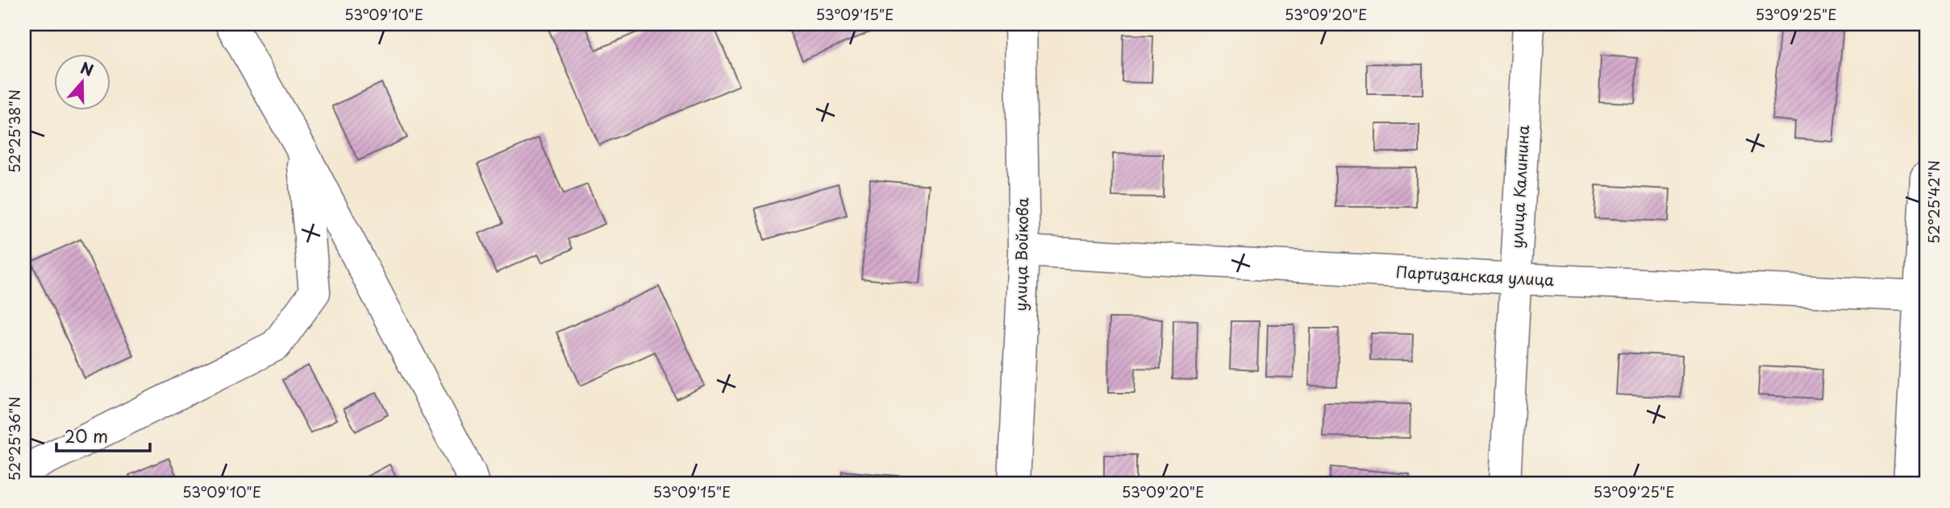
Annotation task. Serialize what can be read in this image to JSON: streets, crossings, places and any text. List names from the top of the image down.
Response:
{
  "streets": {
    "street": ["улица Калинина", "улица Войкова", "Партизанская улица"]
  },
  "crossings": [
    ["улица Калинина", "Партизанская улица"],
    ["улица Войкова", "Партизанская улица"]
  ],
  "scale_bar": "20 m",
  "north": "top",
  "coordinates": [
    "53°09'10\"E",
    "53°09'15\"E",
    "53°09'20\"E",
    "53°09'25\"E",
    "52°25'38\"N",
    "52°25'42\"N",
    "52°25'36\"N"
  ]
}
